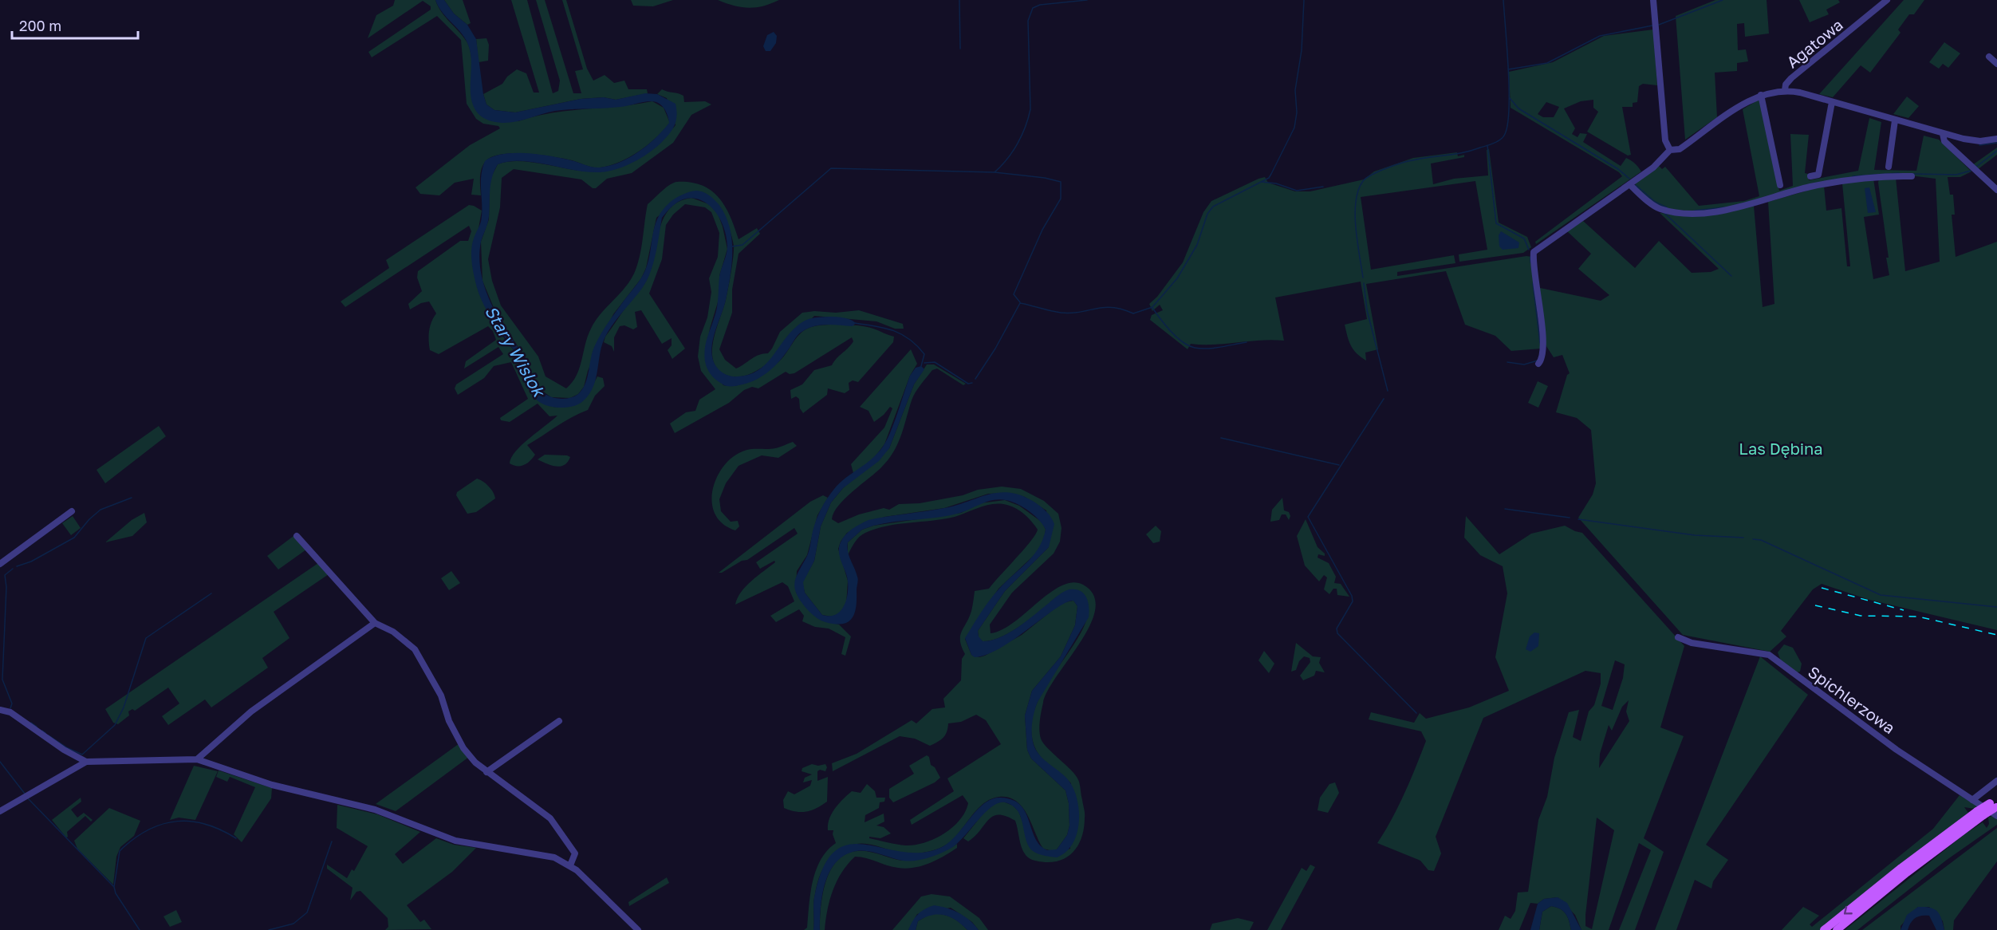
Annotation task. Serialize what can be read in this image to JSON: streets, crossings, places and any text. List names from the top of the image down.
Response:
{
  "streets": {
    "street": ["Agatowa", "Spichlerzowa"]
  },
  "water": ["Stary Wislok"],
  "parks": ["Las Dębina"],
  "scale_bar": "200 m"
}
